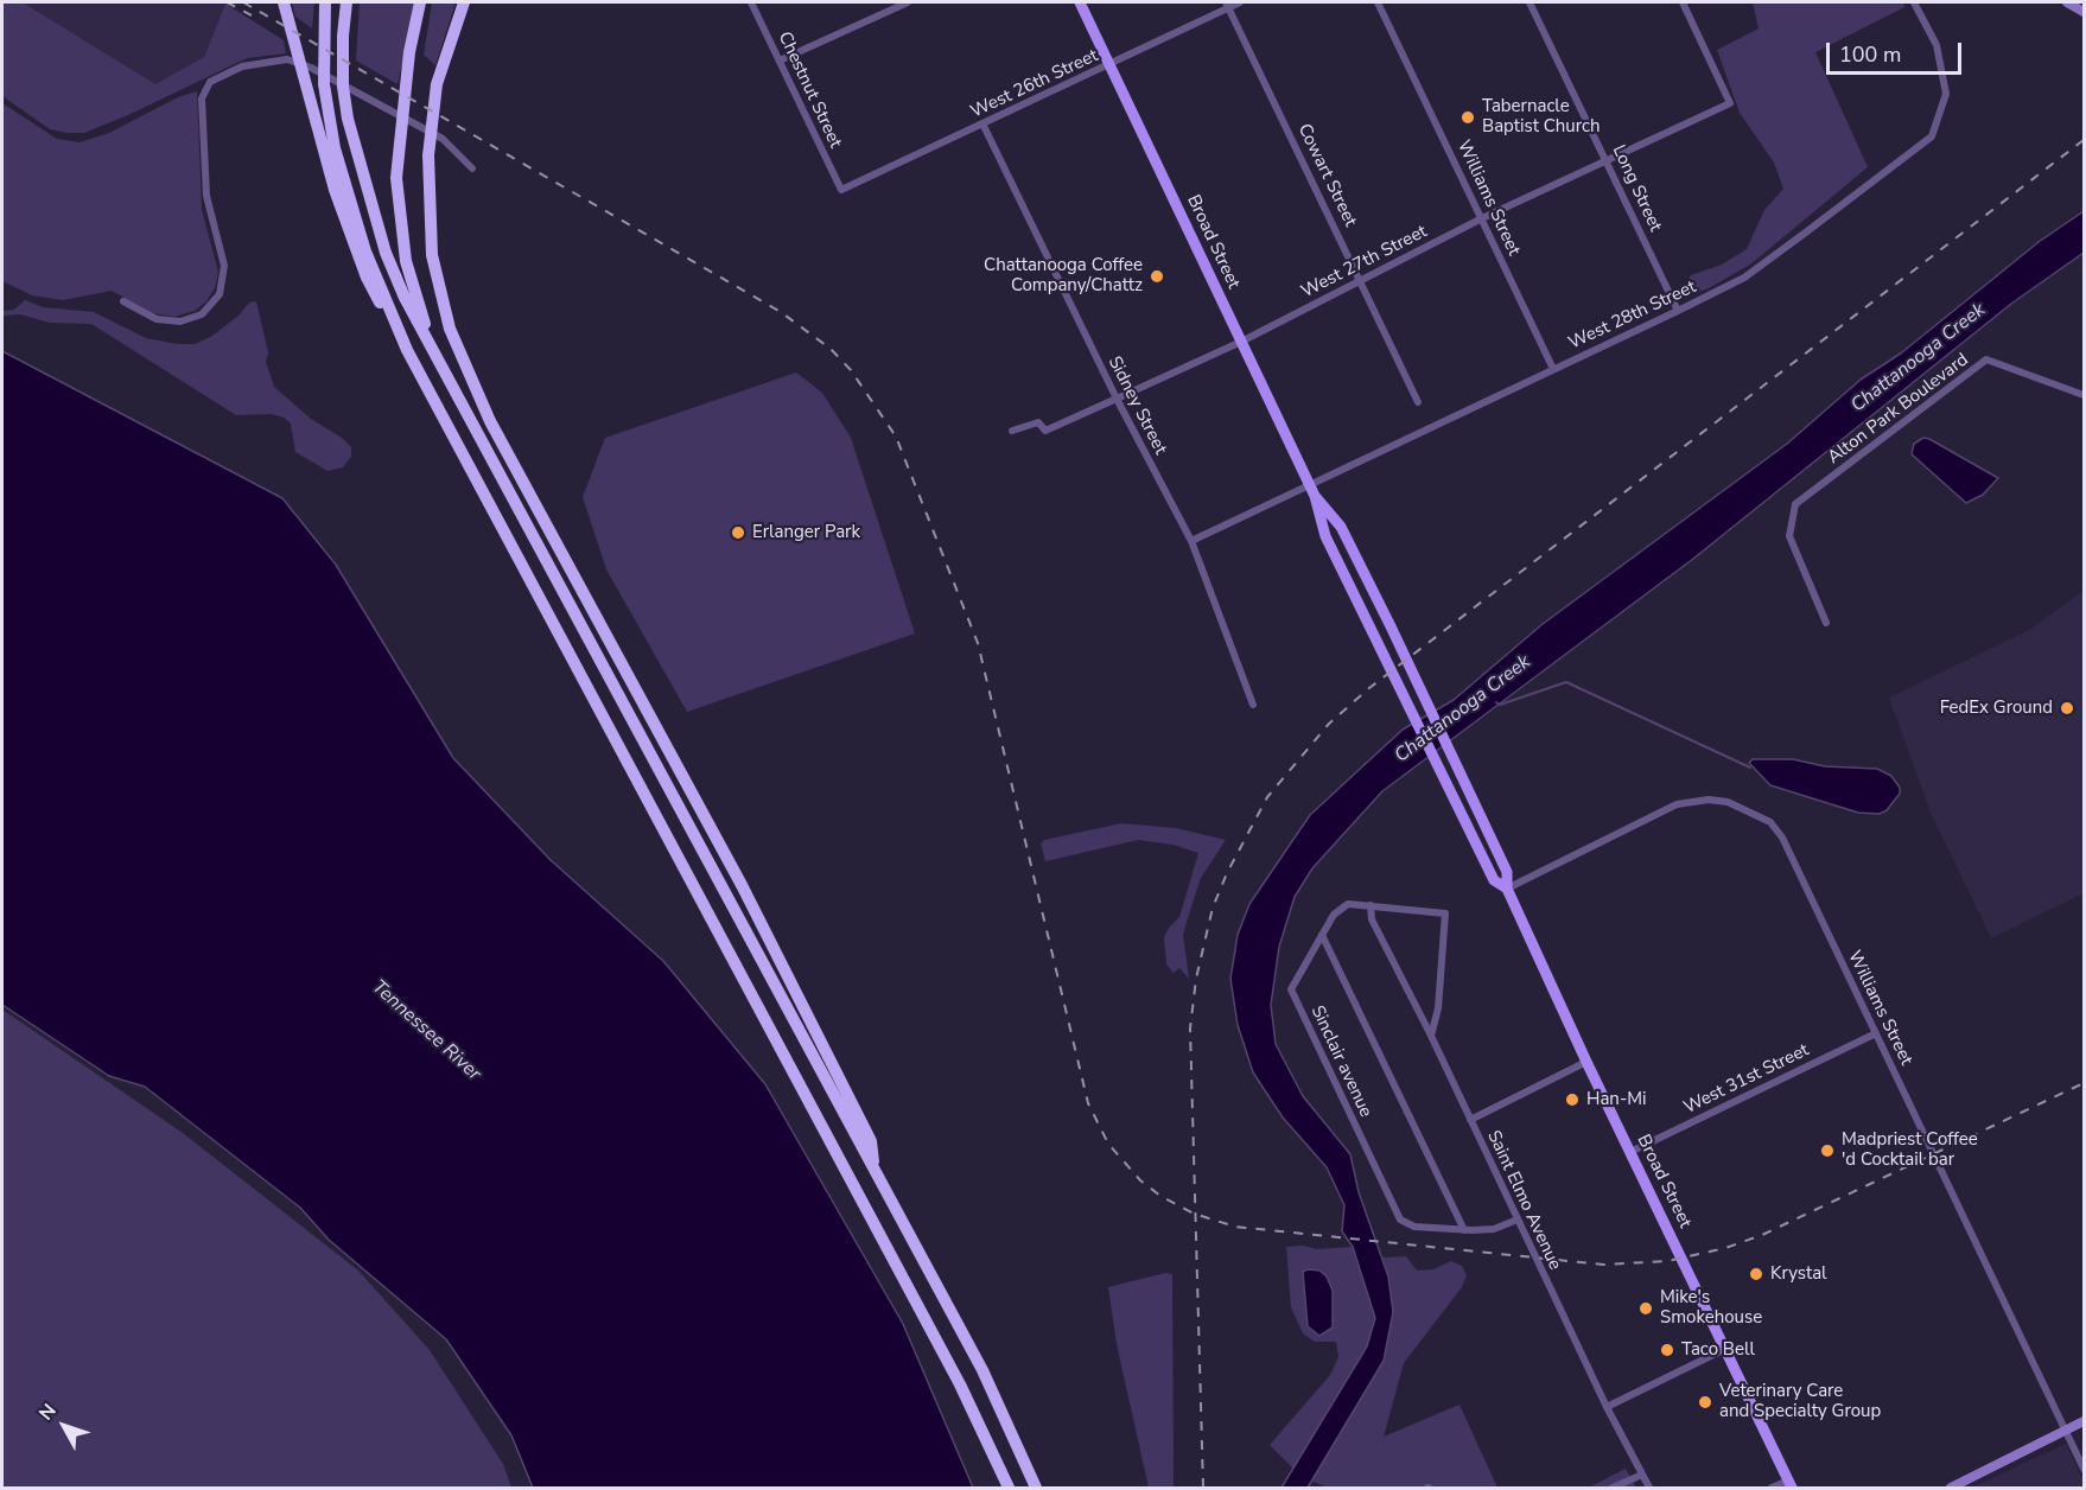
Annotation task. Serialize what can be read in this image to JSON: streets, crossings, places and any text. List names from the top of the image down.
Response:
{
  "streets": {
    "main road": ["Broad Street"],
    "street": [
      "West 26th Street",
      "Chestnut Street",
      "Cowart Street",
      "Long Street",
      "Williams Street",
      "West 27th Street",
      "West 28th Street",
      "Sidney Street",
      "Alton Park Boulevard",
      "Sinclair avenue",
      "West 31st Street",
      "Saint Elmo Avenue"
    ]
  },
  "crossings": [
    ["West 26th Street", "Chestnut Street"],
    ["West 26th Street", "Cowart Street"],
    ["West 26th Street", "Broad Street"],
    ["West 26th Street", "Sidney Street"],
    ["Cowart Street", "West 27th Street"],
    ["Long Street", "West 27th Street"],
    ["Long Street", "West 28th Street"],
    ["Williams Street", "Broad Street"],
    ["Williams Street", "West 27th Street"],
    ["Williams Street", "West 28th Street"],
    ["Williams Street", "West 31st Street"],
    ["Broad Street", "West 27th Street"],
    ["Broad Street", "West 28th Street"],
    ["Broad Street", "West 31st Street"],
    ["West 27th Street", "Sidney Street"],
    ["West 28th Street", "Sidney Street"],
    ["Sinclair avenue", "Saint Elmo Avenue"]
  ],
  "water": ["Chattanooga Creek", "Tennessee River"],
  "places": [
    "Tabernacle Baptist Church",
    "Chattanooga Coffee Company/Chattz",
    "Erlanger Park",
    "FedEx Ground",
    "Han-Mi",
    "Madpriest Coffee 'd Cocktail bar",
    "Krystal",
    "Mike's Smokehouse",
    "Taco Bell",
    "Veterinary Care and Specialty Group"
  ],
  "scale_bar": "100 m",
  "north": "top left"
}
